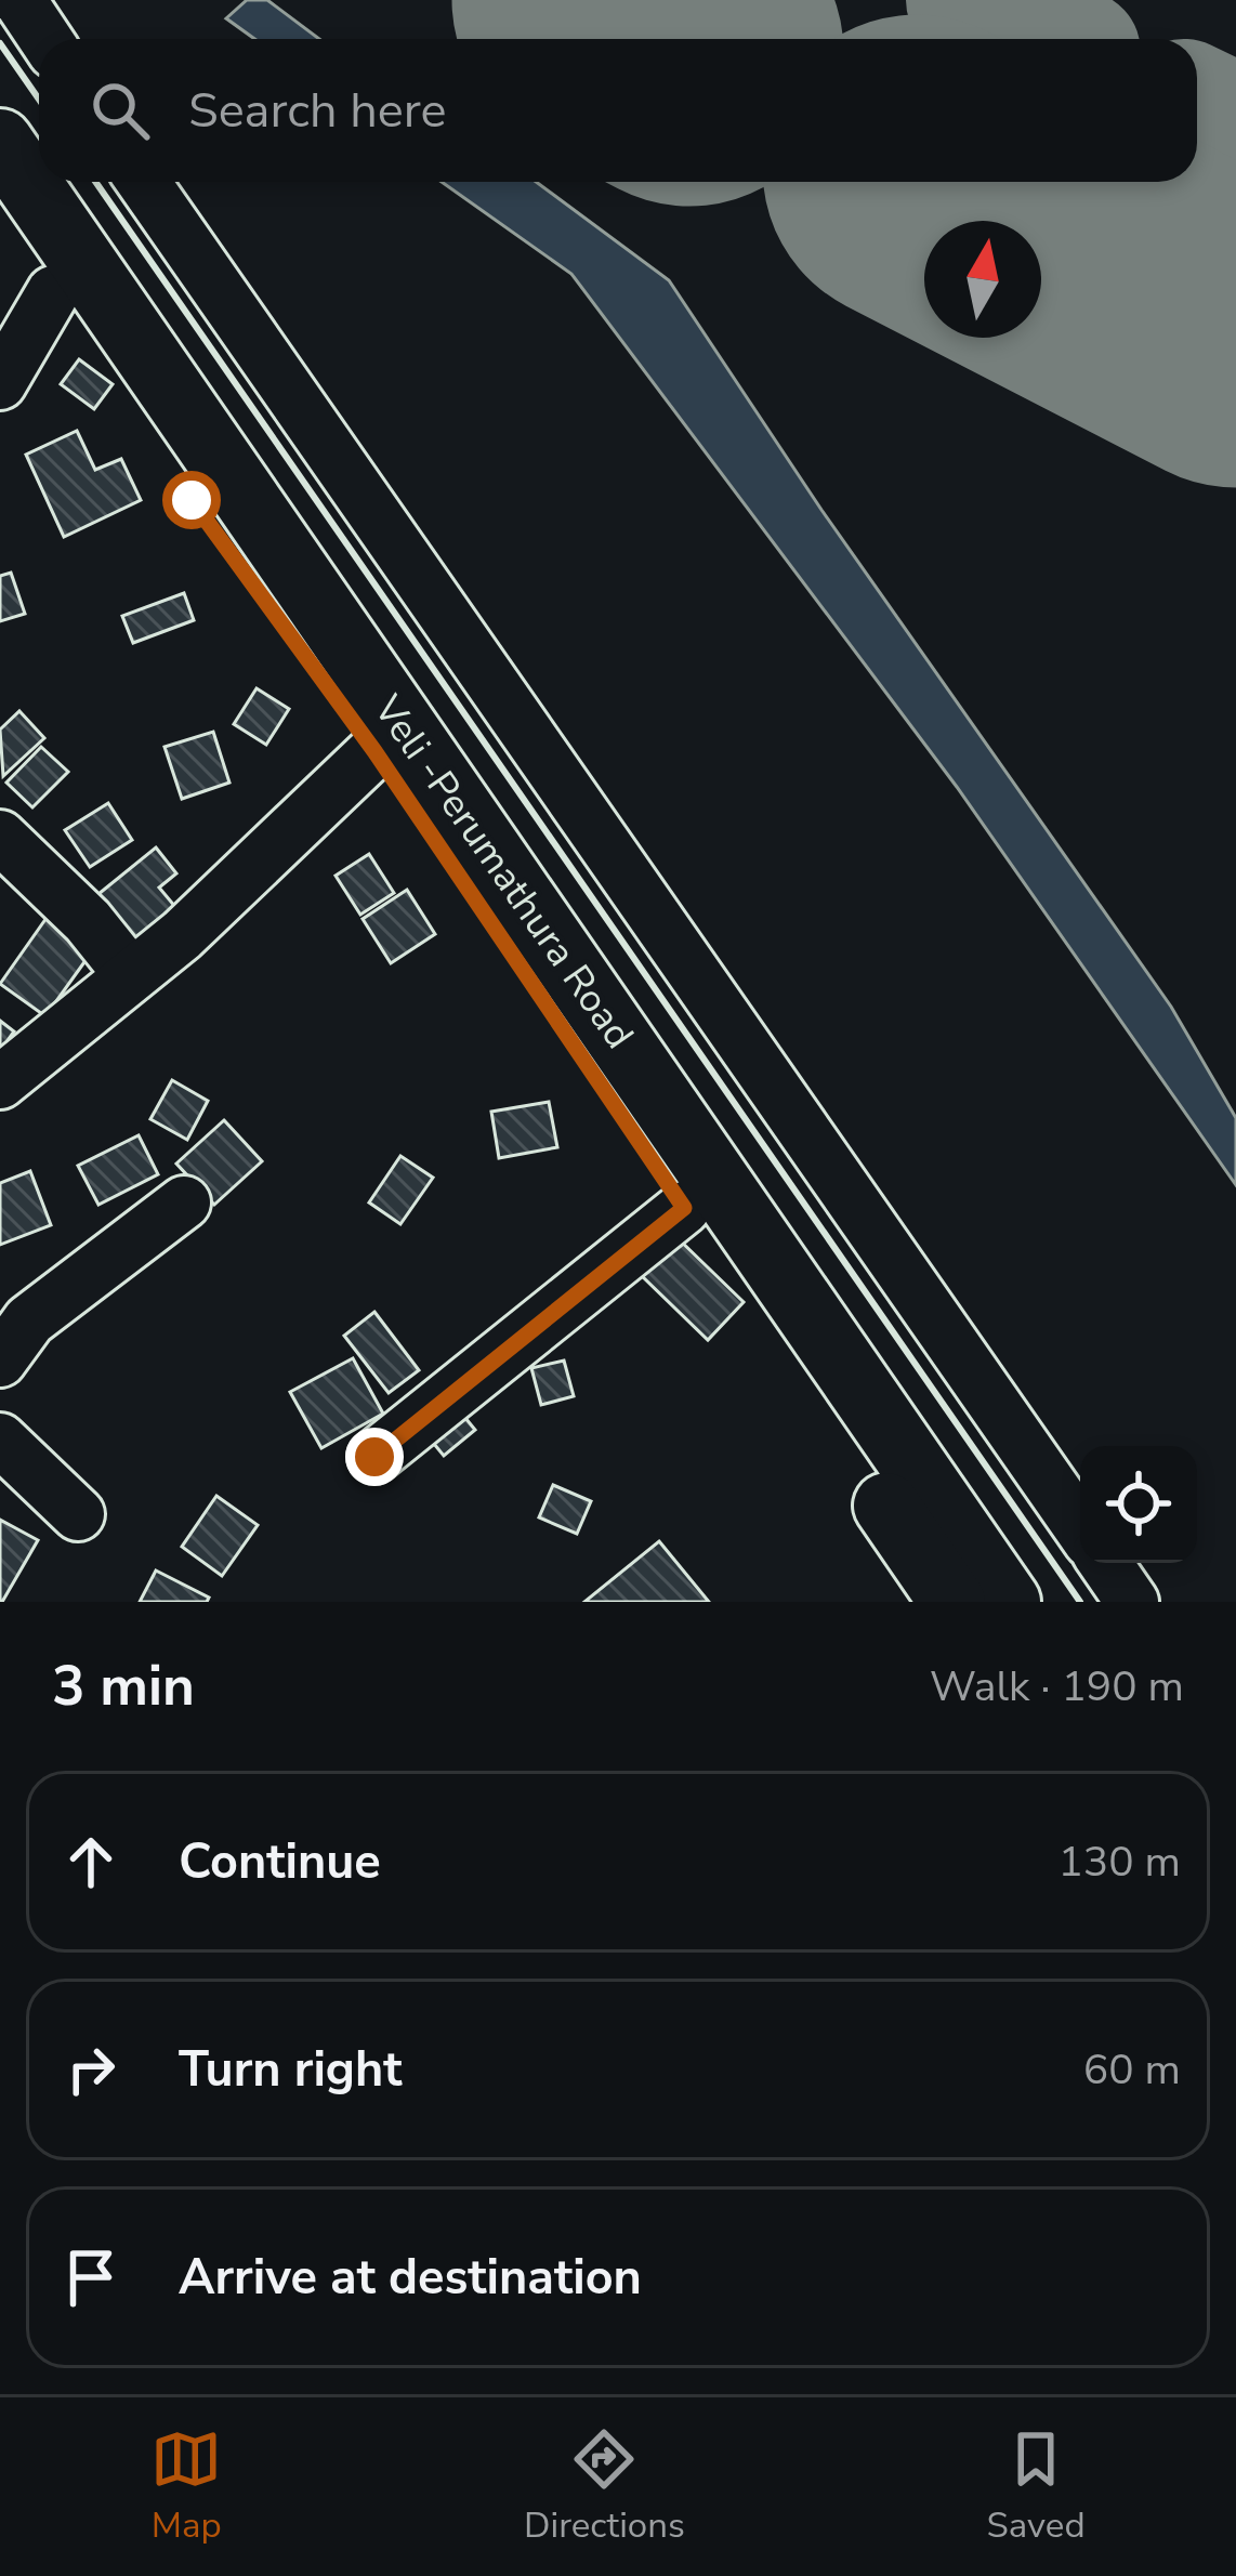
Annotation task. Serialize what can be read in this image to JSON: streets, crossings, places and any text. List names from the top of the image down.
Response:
{
  "streets": {
    "main road": ["Veli -Perumathura Road"]
  },
  "north": "top",
  "page": {
    "search": "Search here",
    "heading": ["3 min", "Walk · 190 m"],
    "list": [
      ["Continue", "130 m"],
      ["Turn right", "60 m"],
      "Arrive at destination"
    ],
    "nav": ["Map", "Directions", "Saved"]
  }
}
